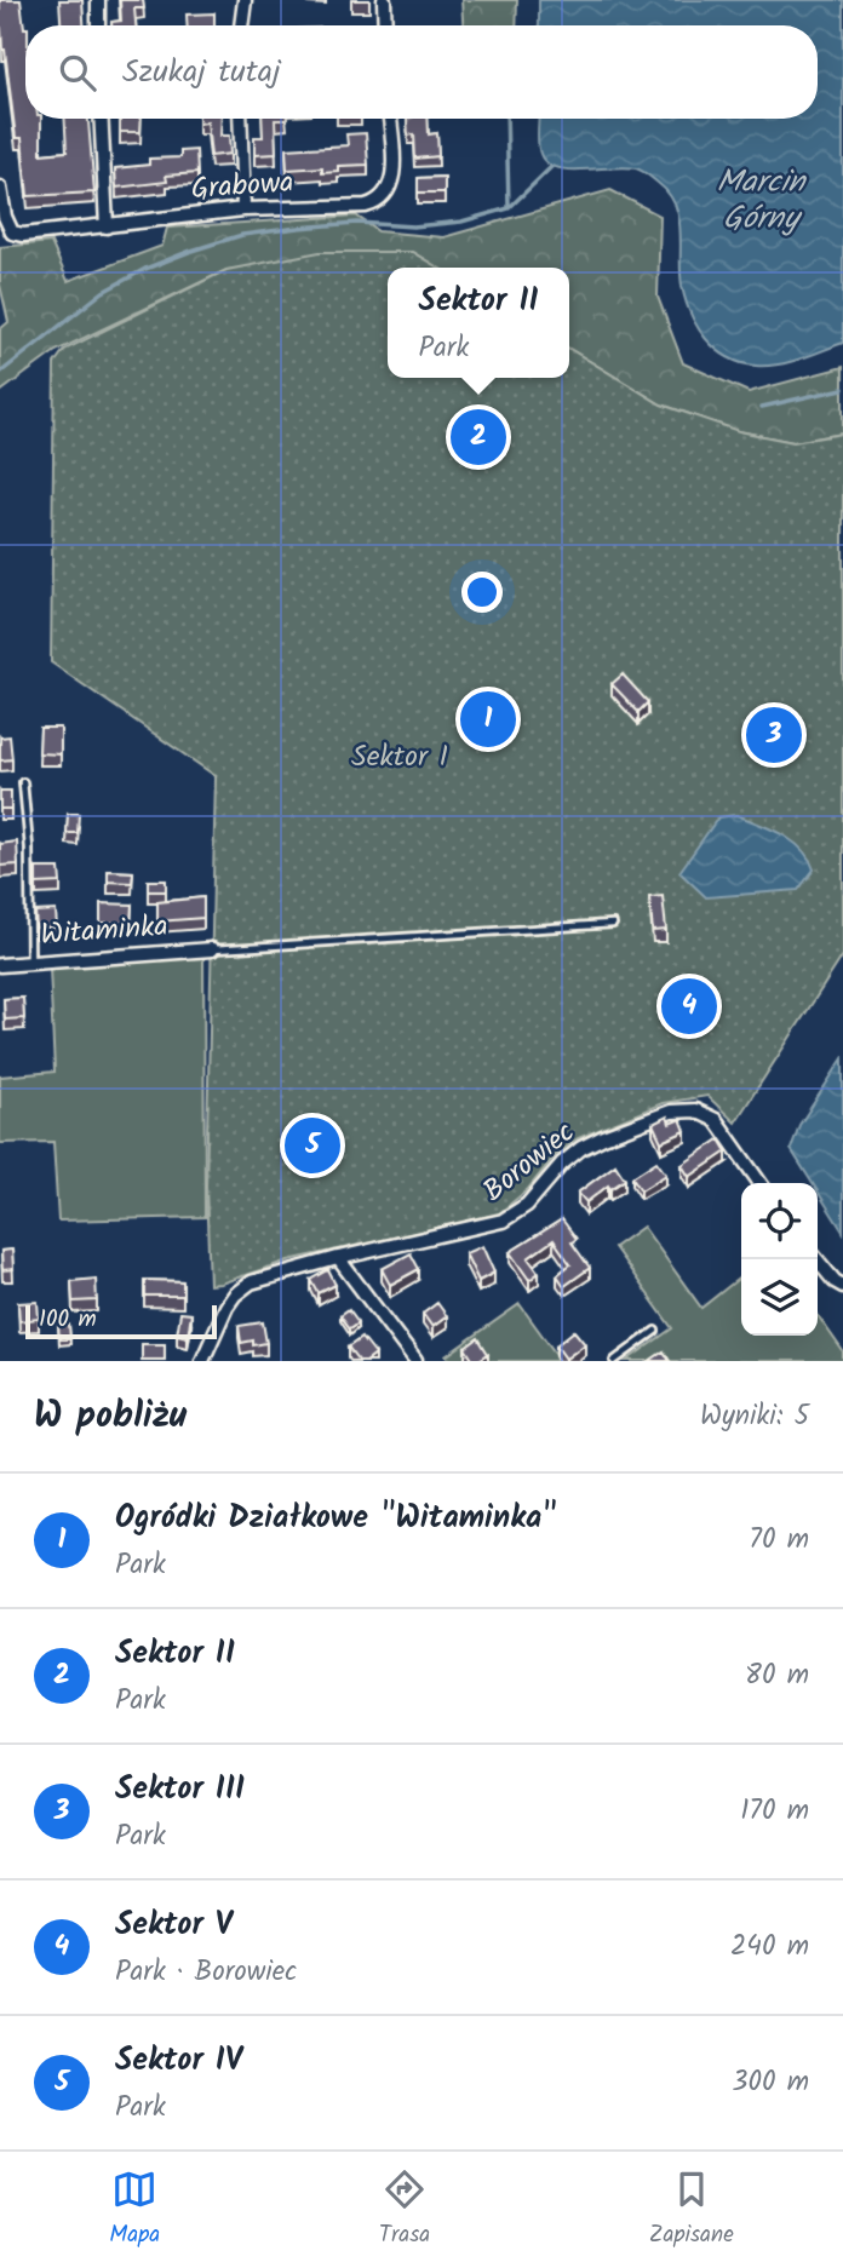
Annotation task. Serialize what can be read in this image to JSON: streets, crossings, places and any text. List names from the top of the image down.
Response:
{
  "streets": {
    "street": ["Grabowa", "Witaminka", "Borowiec"]
  },
  "water": ["Marcin Górny"],
  "parks": ["Sektor I"],
  "scale_bar": "100 m",
  "page": {
    "search": "Szukaj tutaj",
    "popup": ["Sektor II", "Park"],
    "pins": [
      "2",
      "1",
      "3",
      "4",
      "5"
    ],
    "scale": "100 m",
    "heading": ["W pobliżu", "Wyniki: 5"],
    "list": [
      {
        "mark": "1",
        "name": "Ogródki Działkowe \"Witaminka\"",
        "note": "Park",
        "value": "70 m"
      },
      {
        "mark": "2",
        "name": "Sektor II",
        "note": "Park",
        "value": "80 m"
      },
      {
        "mark": "3",
        "name": "Sektor III",
        "note": "Park",
        "value": "170 m"
      },
      {
        "mark": "4",
        "name": "Sektor V",
        "note": "Park · Borowiec",
        "value": "240 m"
      },
      {
        "mark": "5",
        "name": "Sektor IV",
        "note": "Park",
        "value": "300 m"
      }
    ],
    "nav": ["Mapa", "Trasa", "Zapisane"]
  }
}
